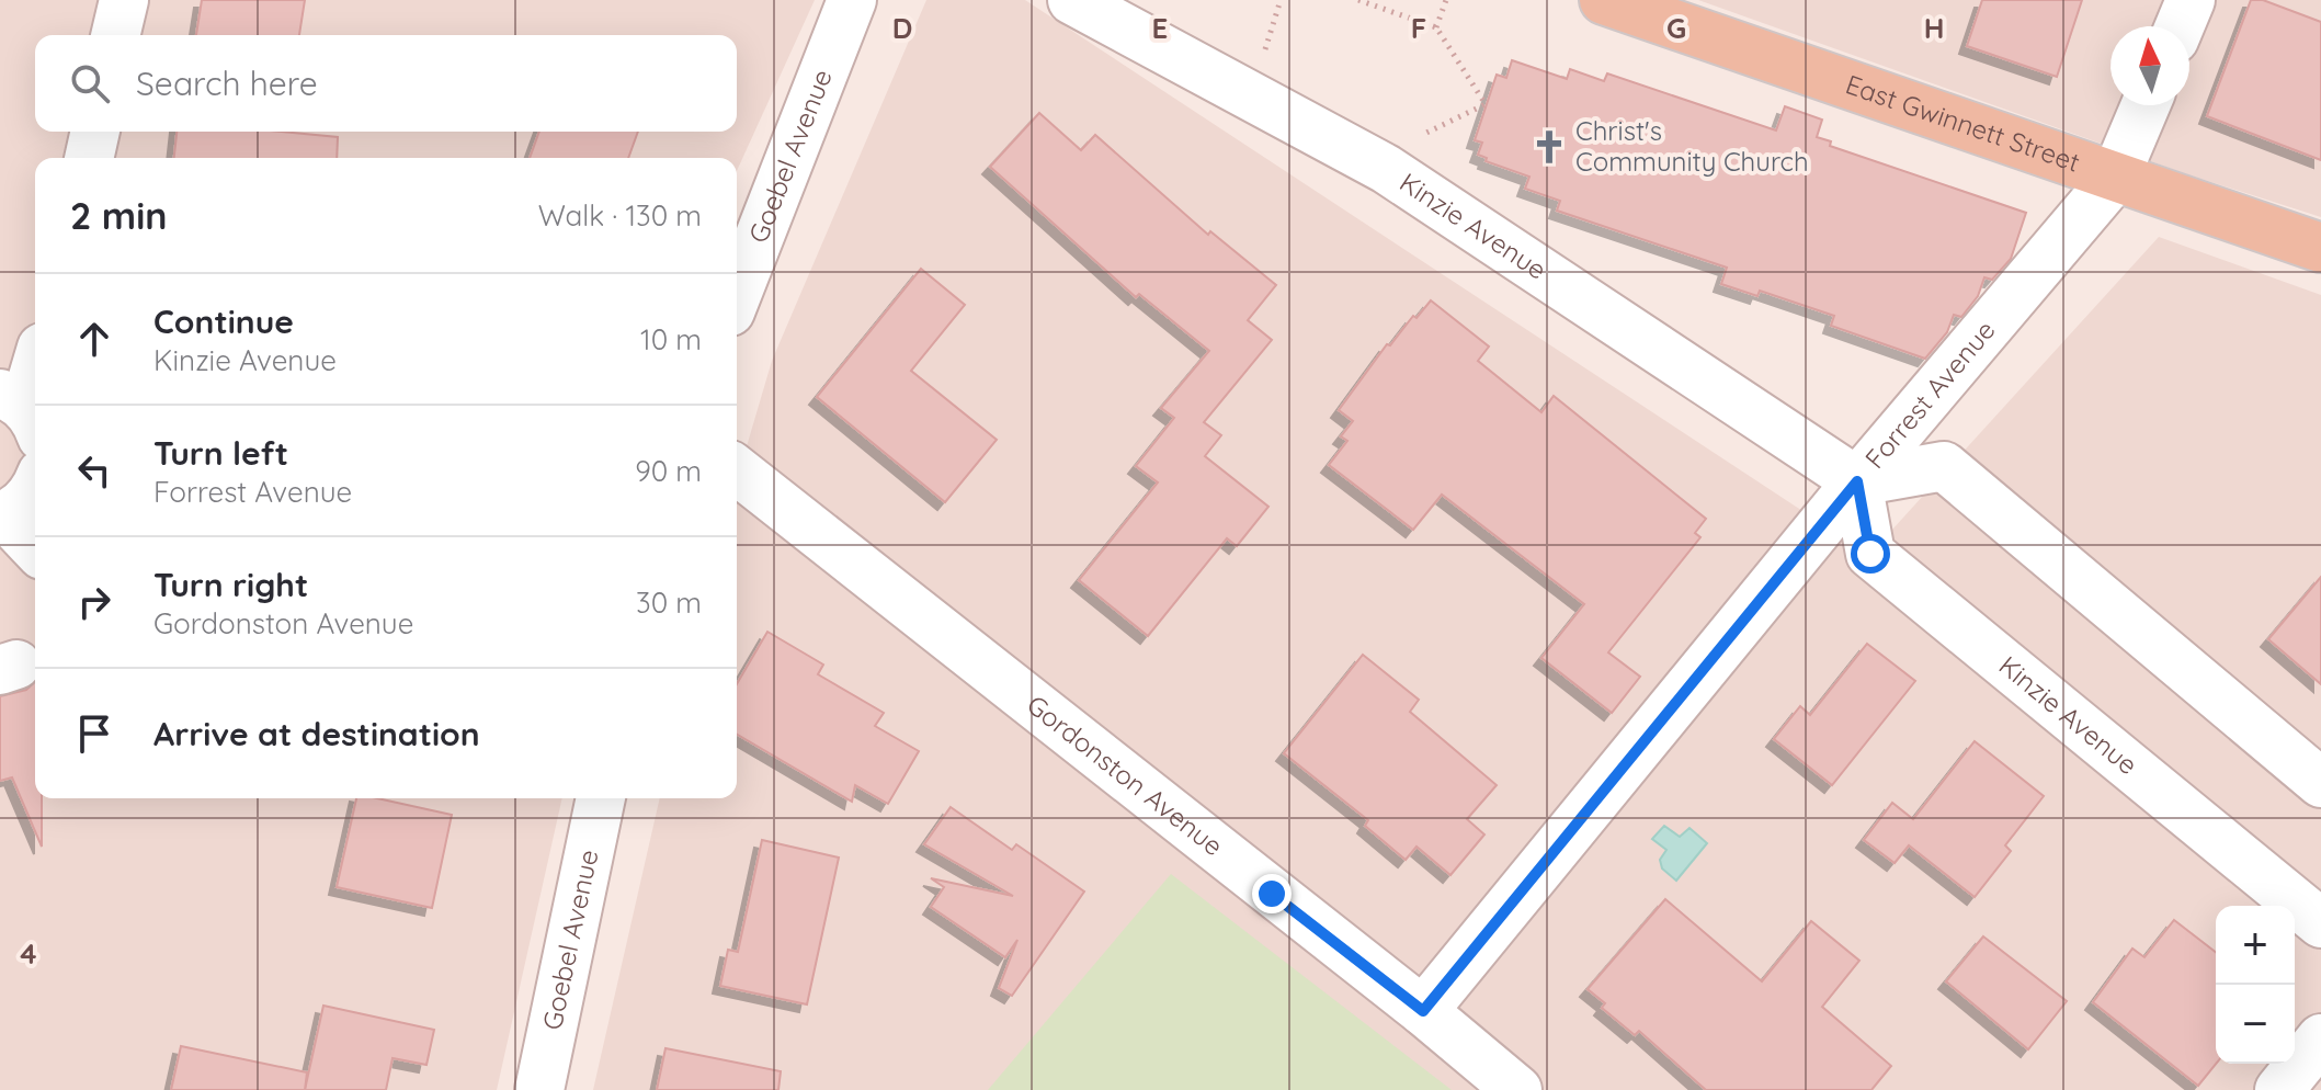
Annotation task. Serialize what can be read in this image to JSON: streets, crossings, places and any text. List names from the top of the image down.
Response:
{
  "streets": {
    "main road": ["East Gwinnett Street"],
    "street": [
      "Goebel Avenue",
      "Kinzie Avenue",
      "Forrest Avenue",
      "Gordonston Avenue"
    ]
  },
  "crossings": [
    ["East Gwinnett Street", "Forrest Avenue"],
    ["Kinzie Avenue", "Forrest Avenue"],
    ["Forrest Avenue", "Gordonston Avenue"]
  ],
  "places": {
    "church": ["Christ's Community Church"]
  },
  "north": "top",
  "page": {
    "search": "Search here",
    "heading": ["2 min", "Walk · 130 m"],
    "list": [
      ["Continue", "Kinzie Avenue", "10 m"],
      ["Turn left", "Forrest Avenue", "90 m"],
      ["Turn right", "Gordonston Avenue", "30 m"],
      "Arrive at destination"
    ],
    "map_buttons": ["+", "−"]
  },
  "grid": {
    "columns": [
      "D",
      "E",
      "F",
      "G",
      "H"
    ],
    "rows": ["4"]
  }
}
